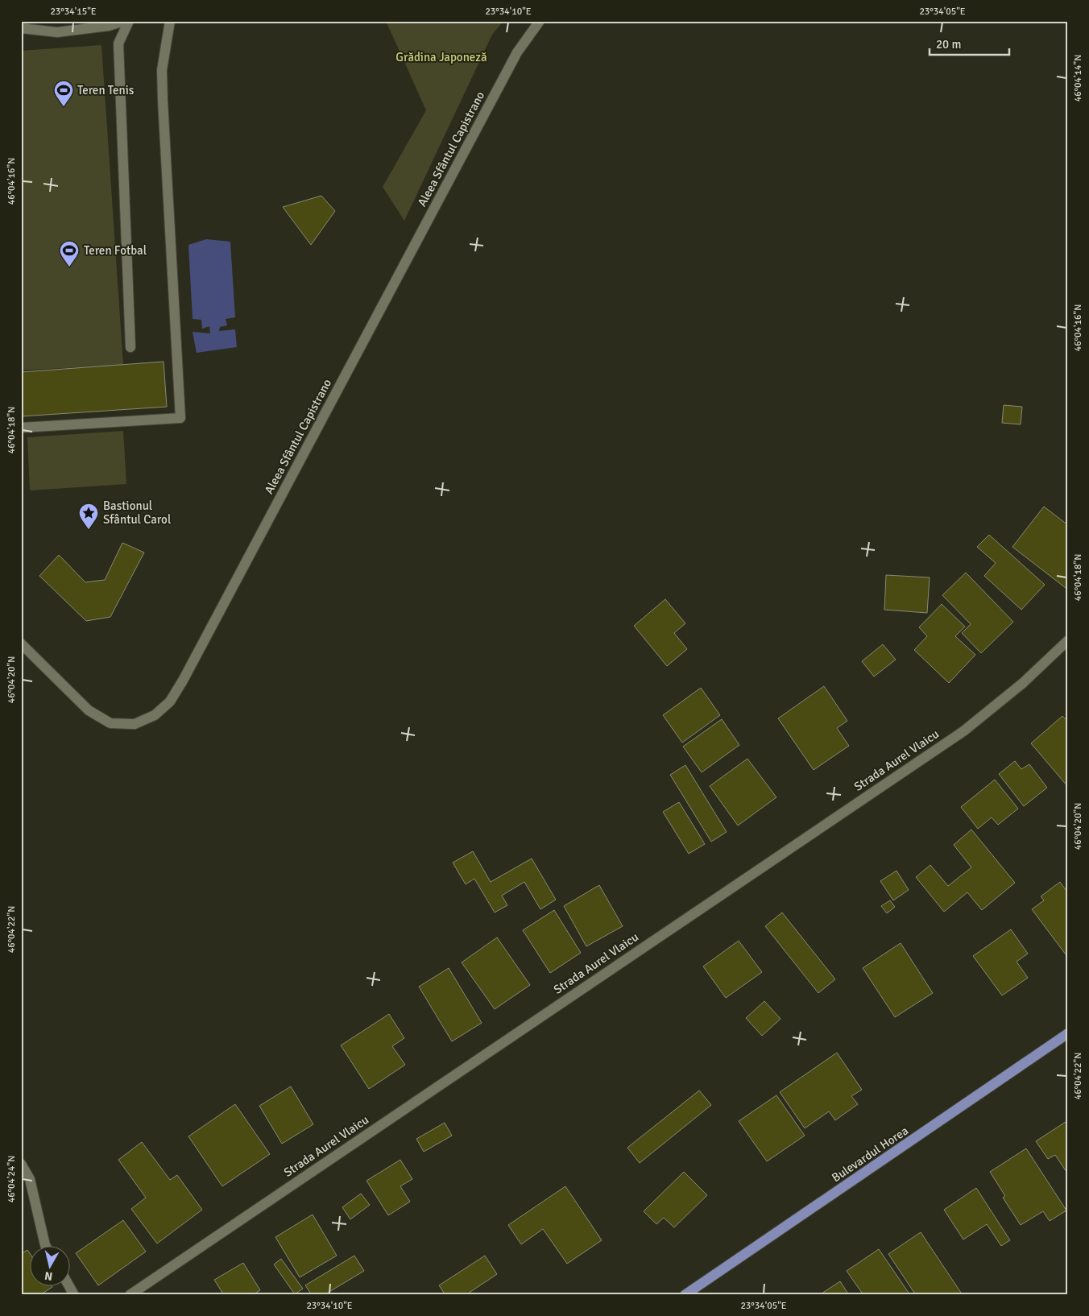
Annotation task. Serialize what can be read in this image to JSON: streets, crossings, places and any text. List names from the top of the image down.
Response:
{
  "streets": {
    "main road": ["Bulevardul Horea"],
    "street": ["Aleea Sfântul Capistrano", "Strada Aurel Vlaicu"]
  },
  "parks": ["Grădina Japoneză"],
  "places": {
    "sports": ["Teren Tenis", "Teren Fotbal"],
    "place": ["Bastionul Sfântul Carol"]
  },
  "scale_bar": "20 m",
  "north": "bottom",
  "coordinates": [
    "23°34'15\"E",
    "23°34'10\"E",
    "23°34'05\"E",
    "46°04'14\"N",
    "46°04'16\"N",
    "46°04'18\"N",
    "46°04'20\"N",
    "46°04'22\"N",
    "46°04'24\"N"
  ]
}
